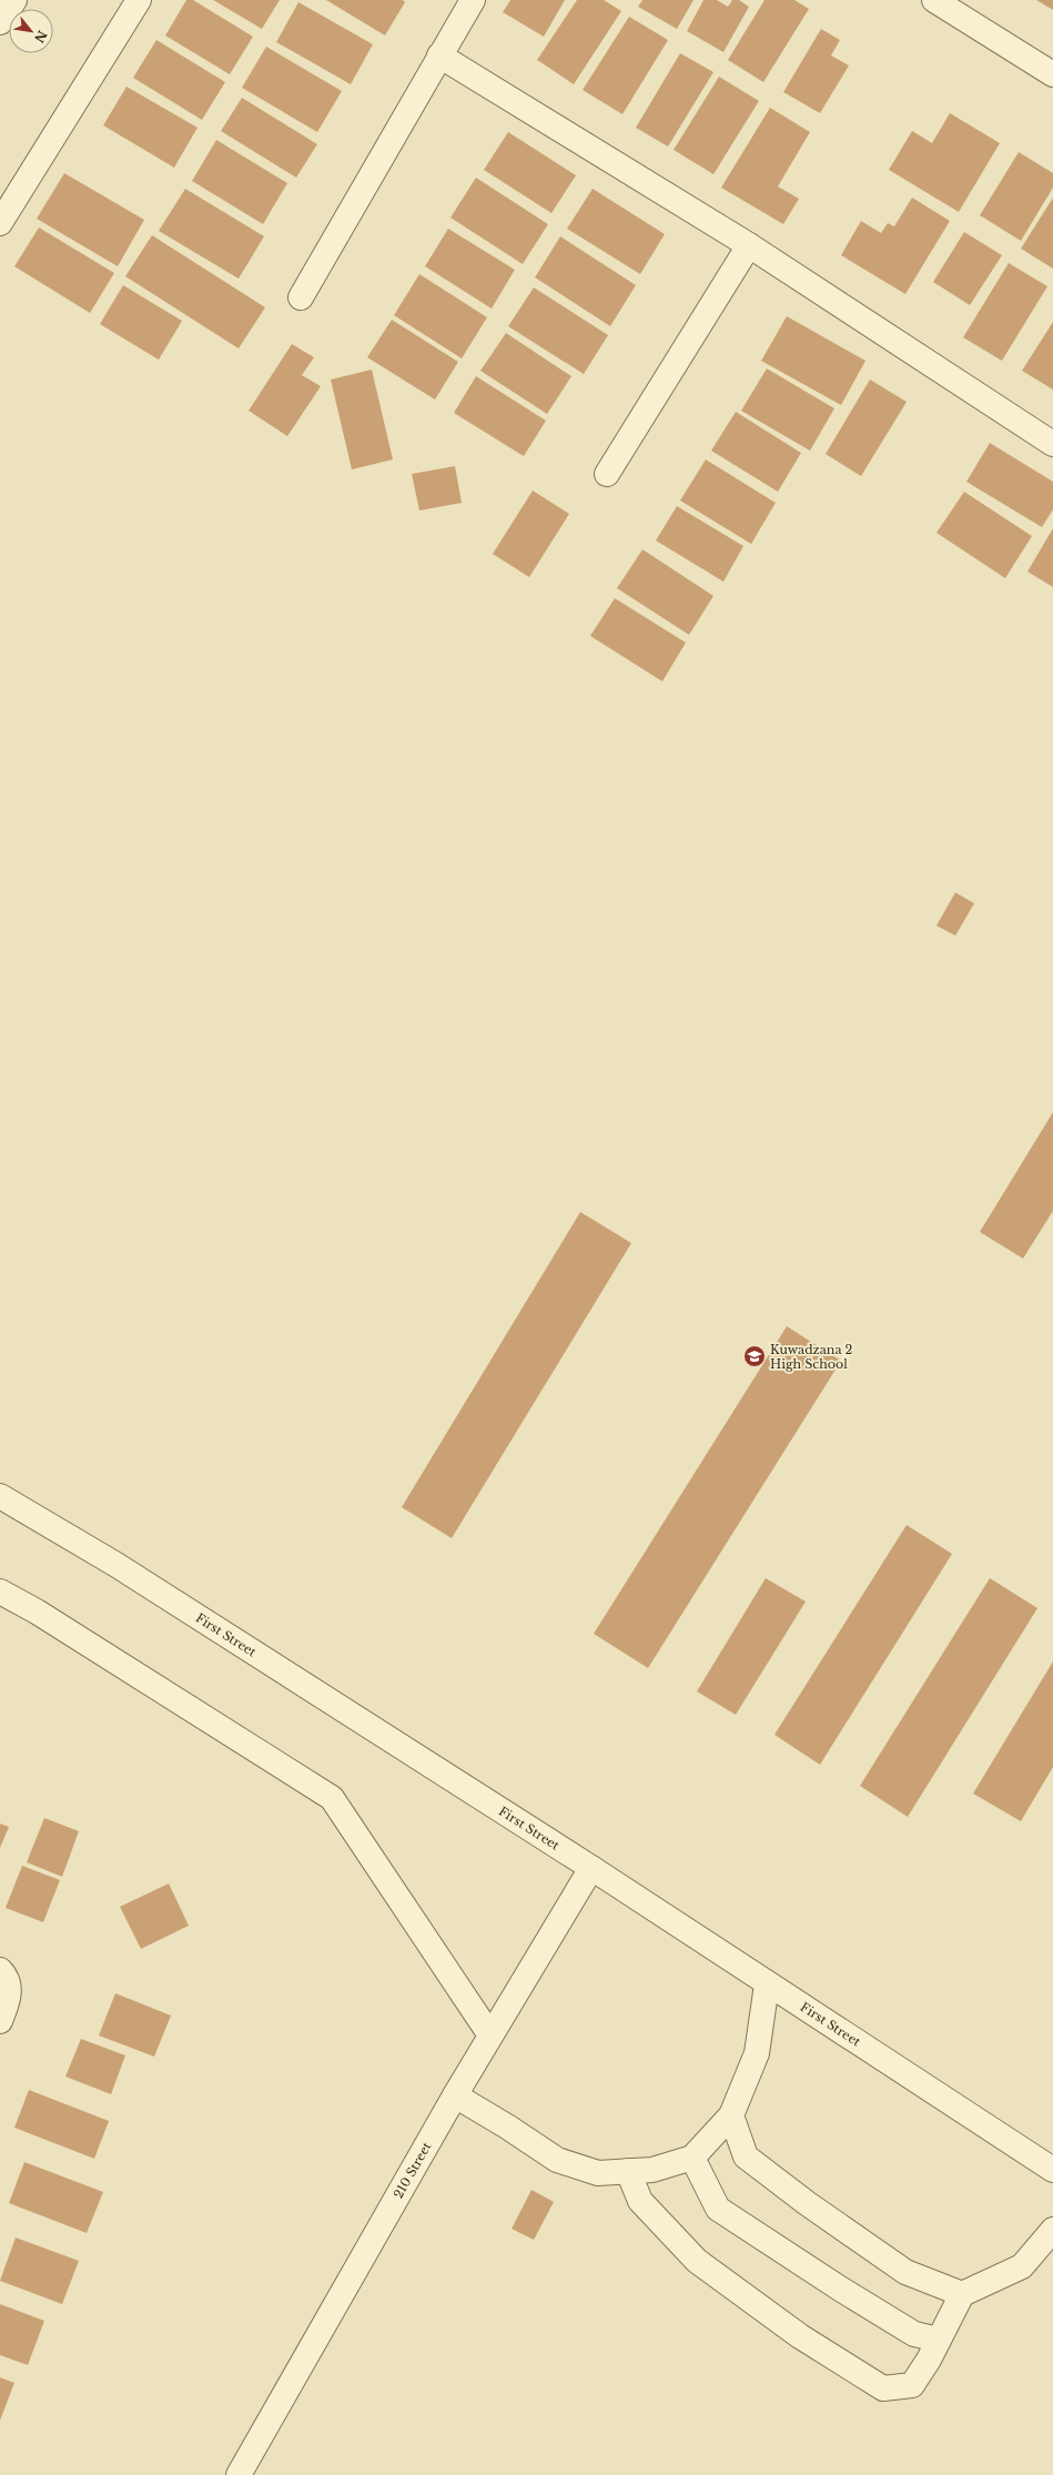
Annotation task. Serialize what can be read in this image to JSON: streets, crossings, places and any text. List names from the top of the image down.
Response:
{
  "streets": {
    "street": ["First Street", "210 Street"]
  },
  "crossings": [
    ["First Street", "210 Street"]
  ],
  "places": {
    "school or university": ["Kuwadzana 2 High School"]
  },
  "north": "bottom right"
}
